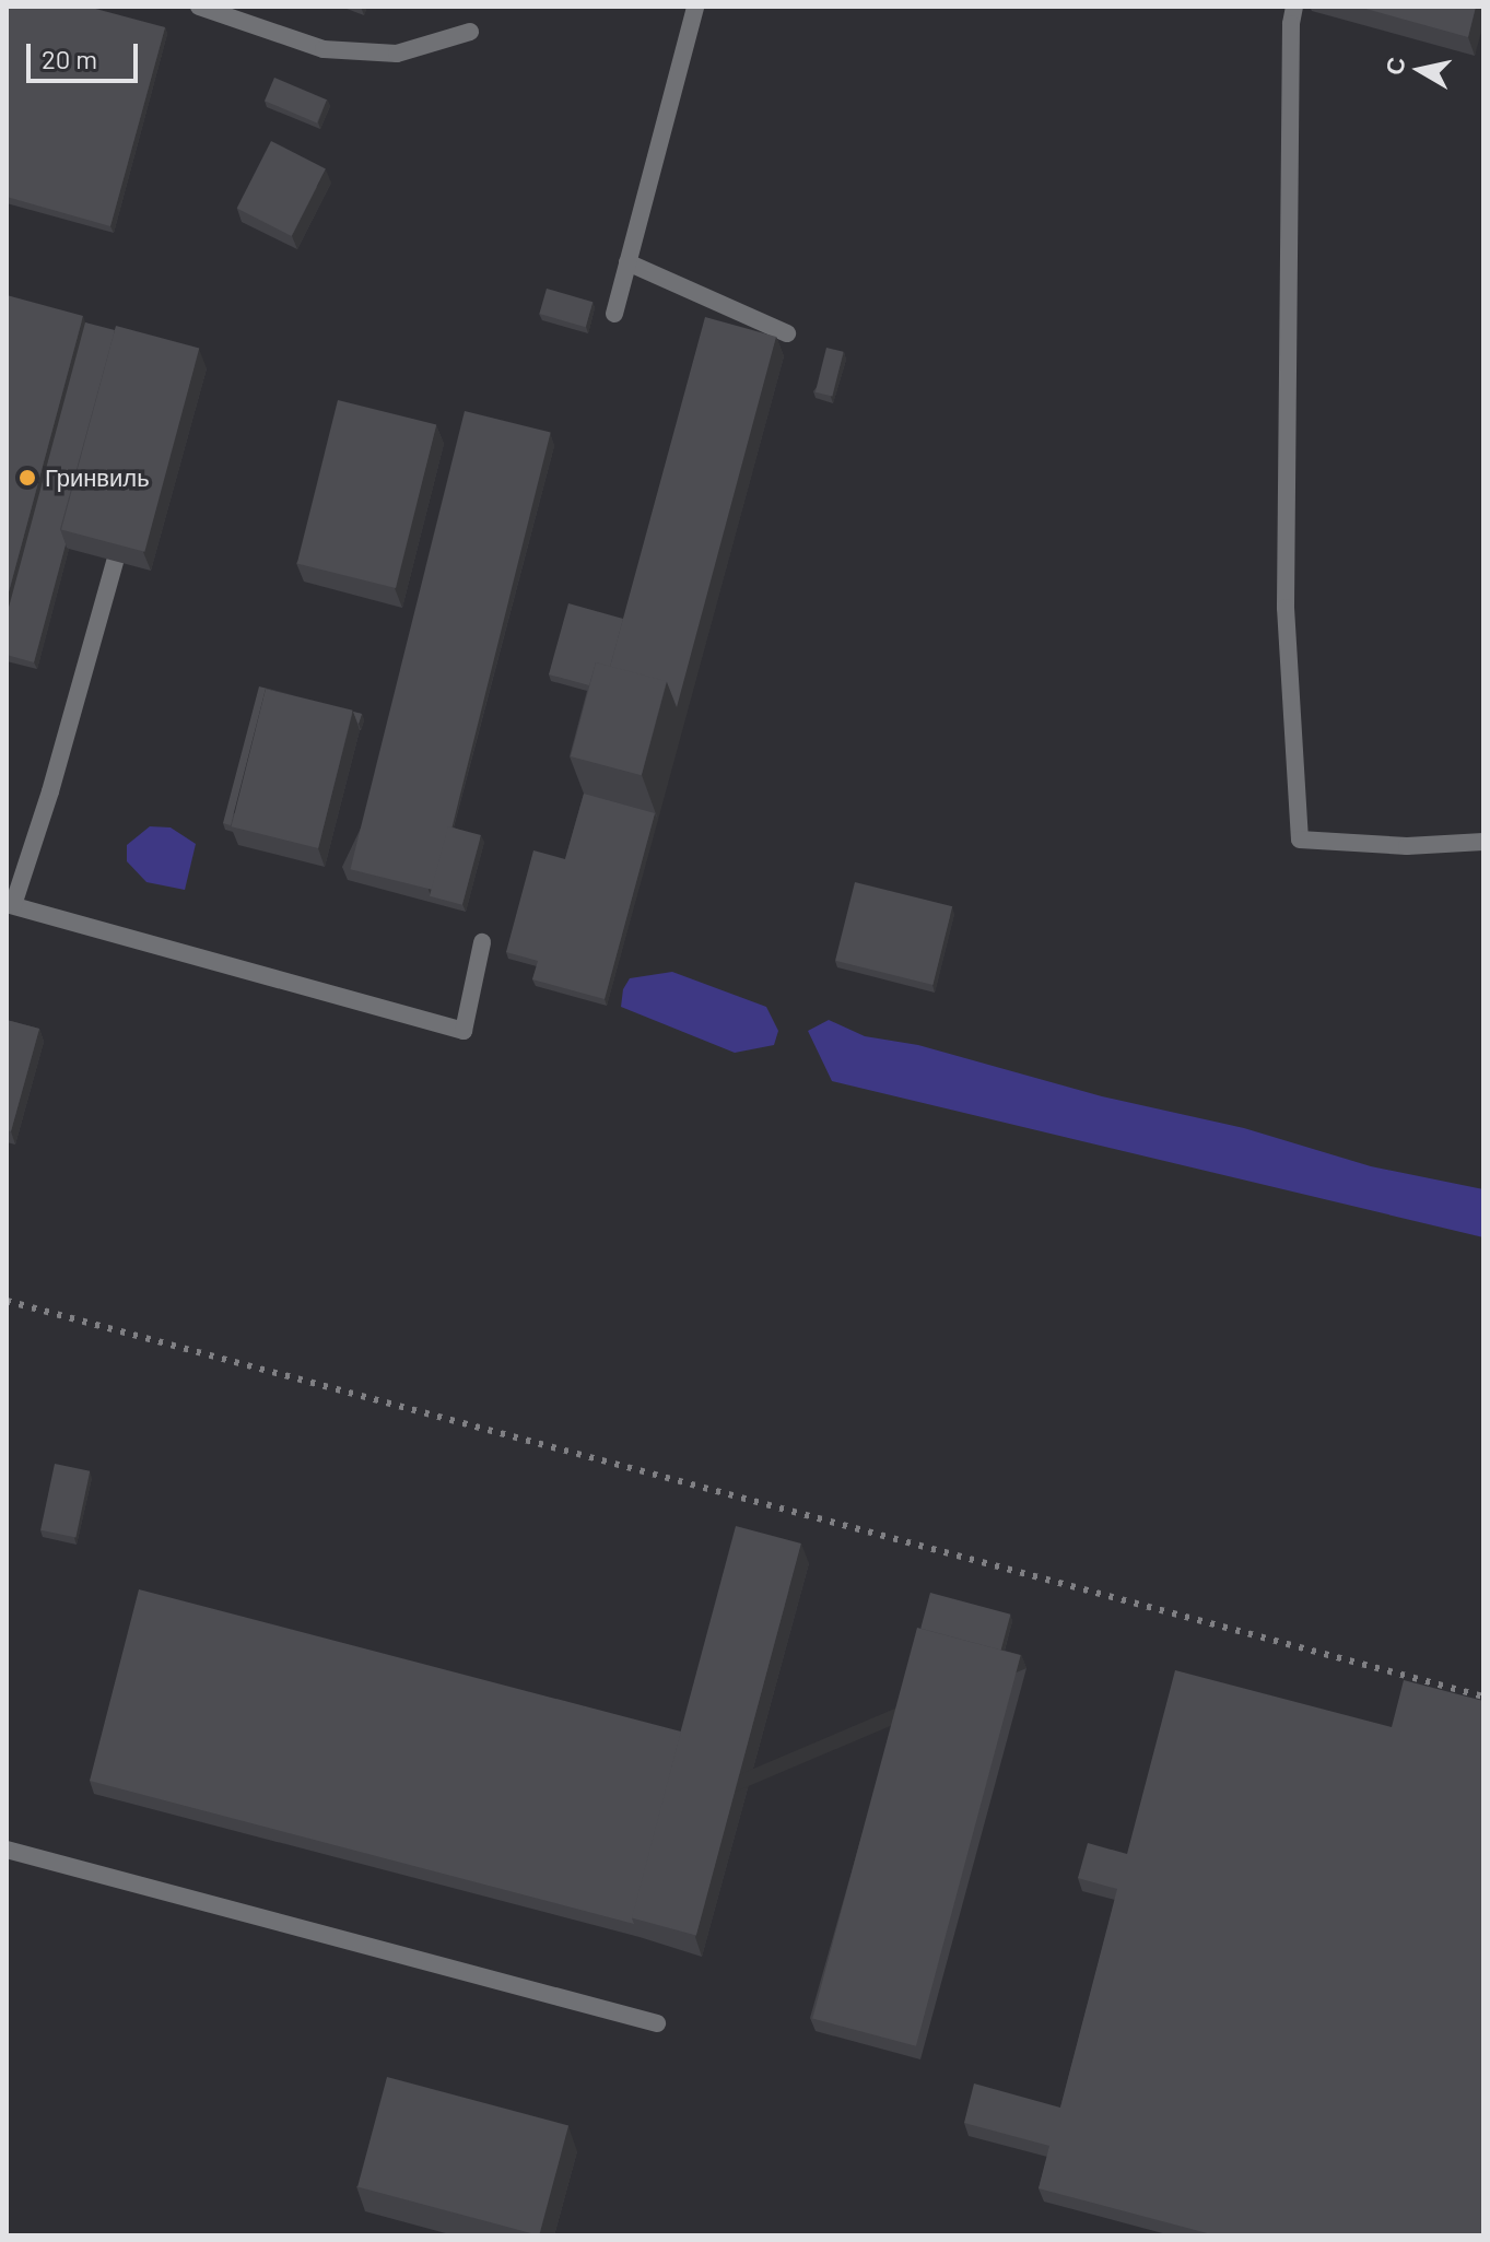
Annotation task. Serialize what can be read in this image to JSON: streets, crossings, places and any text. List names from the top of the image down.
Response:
{
  "places": ["Гринвиль"],
  "scale_bar": "20 m",
  "north": "left"
}
